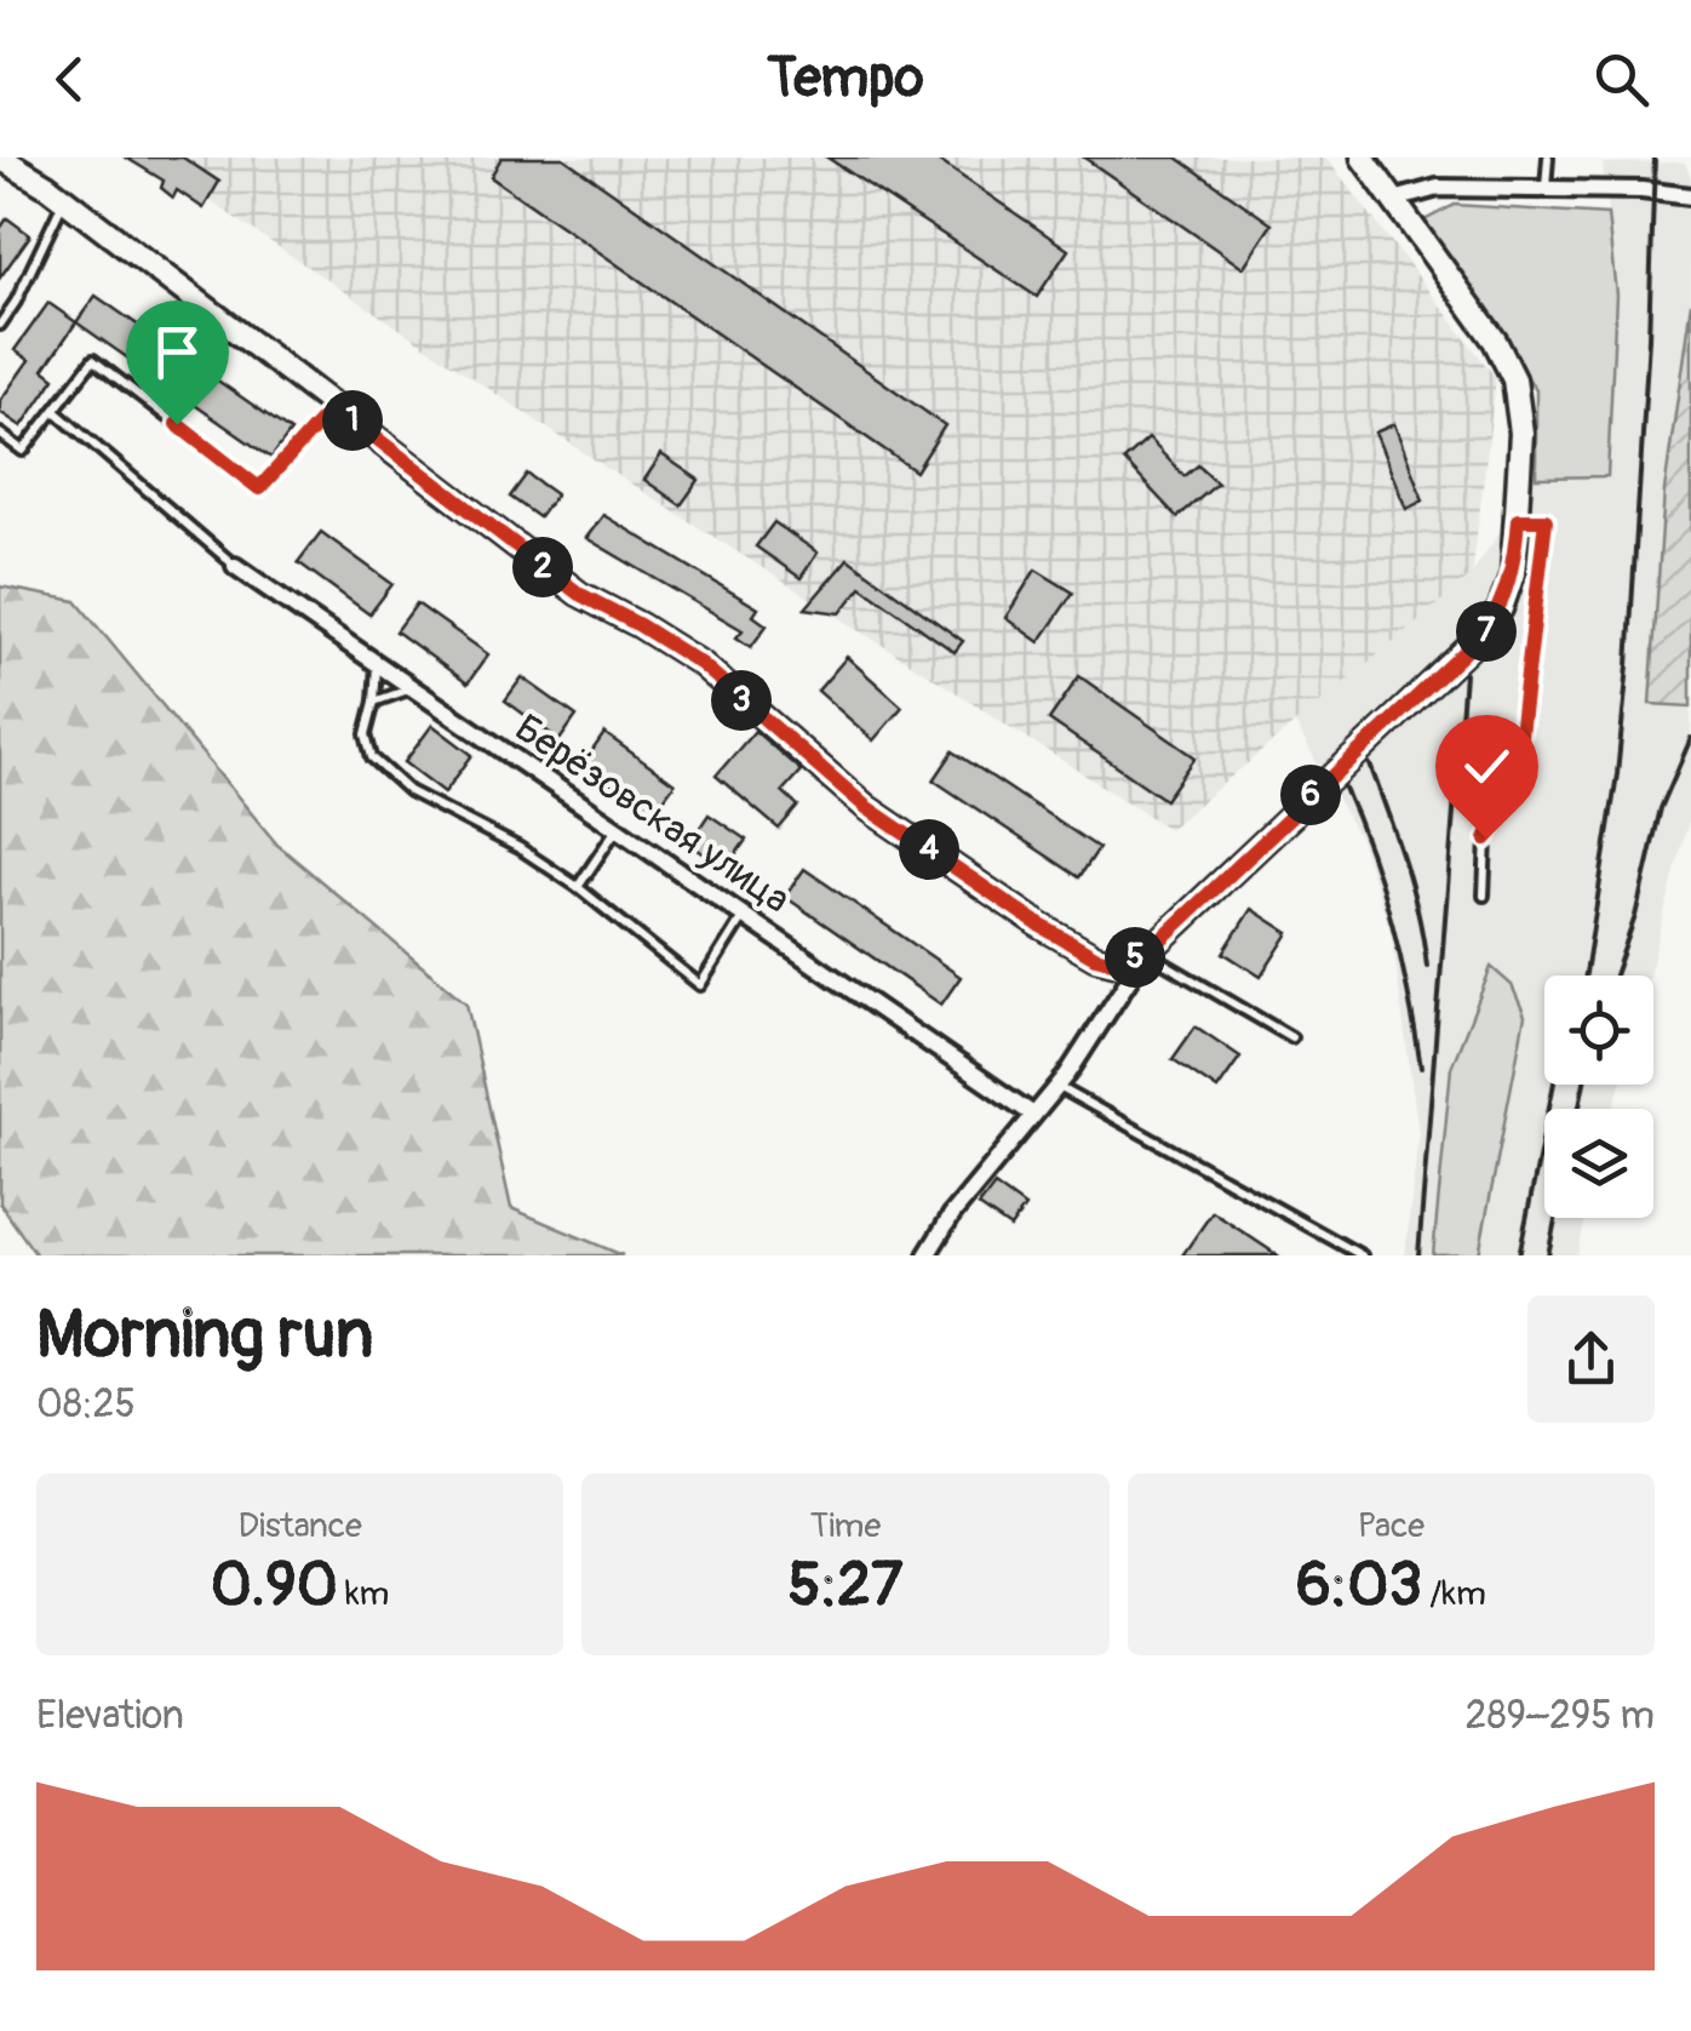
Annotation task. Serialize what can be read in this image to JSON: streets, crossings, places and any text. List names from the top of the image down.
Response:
{
  "streets": {
    "street": ["Берёзовская улица"]
  },
  "page": {
    "header": "Tempo",
    "pins": [
      "1",
      "2",
      "7",
      "3",
      "6",
      "4",
      "5"
    ],
    "heading": ["Morning run", "08:25"],
    "stats": [
      ["Distance", "0.90 km"],
      ["Time", "5:27"],
      ["Pace", "6:03 /km"]
    ],
    "chart": ["Elevation", "289–295 m"]
  }
}
